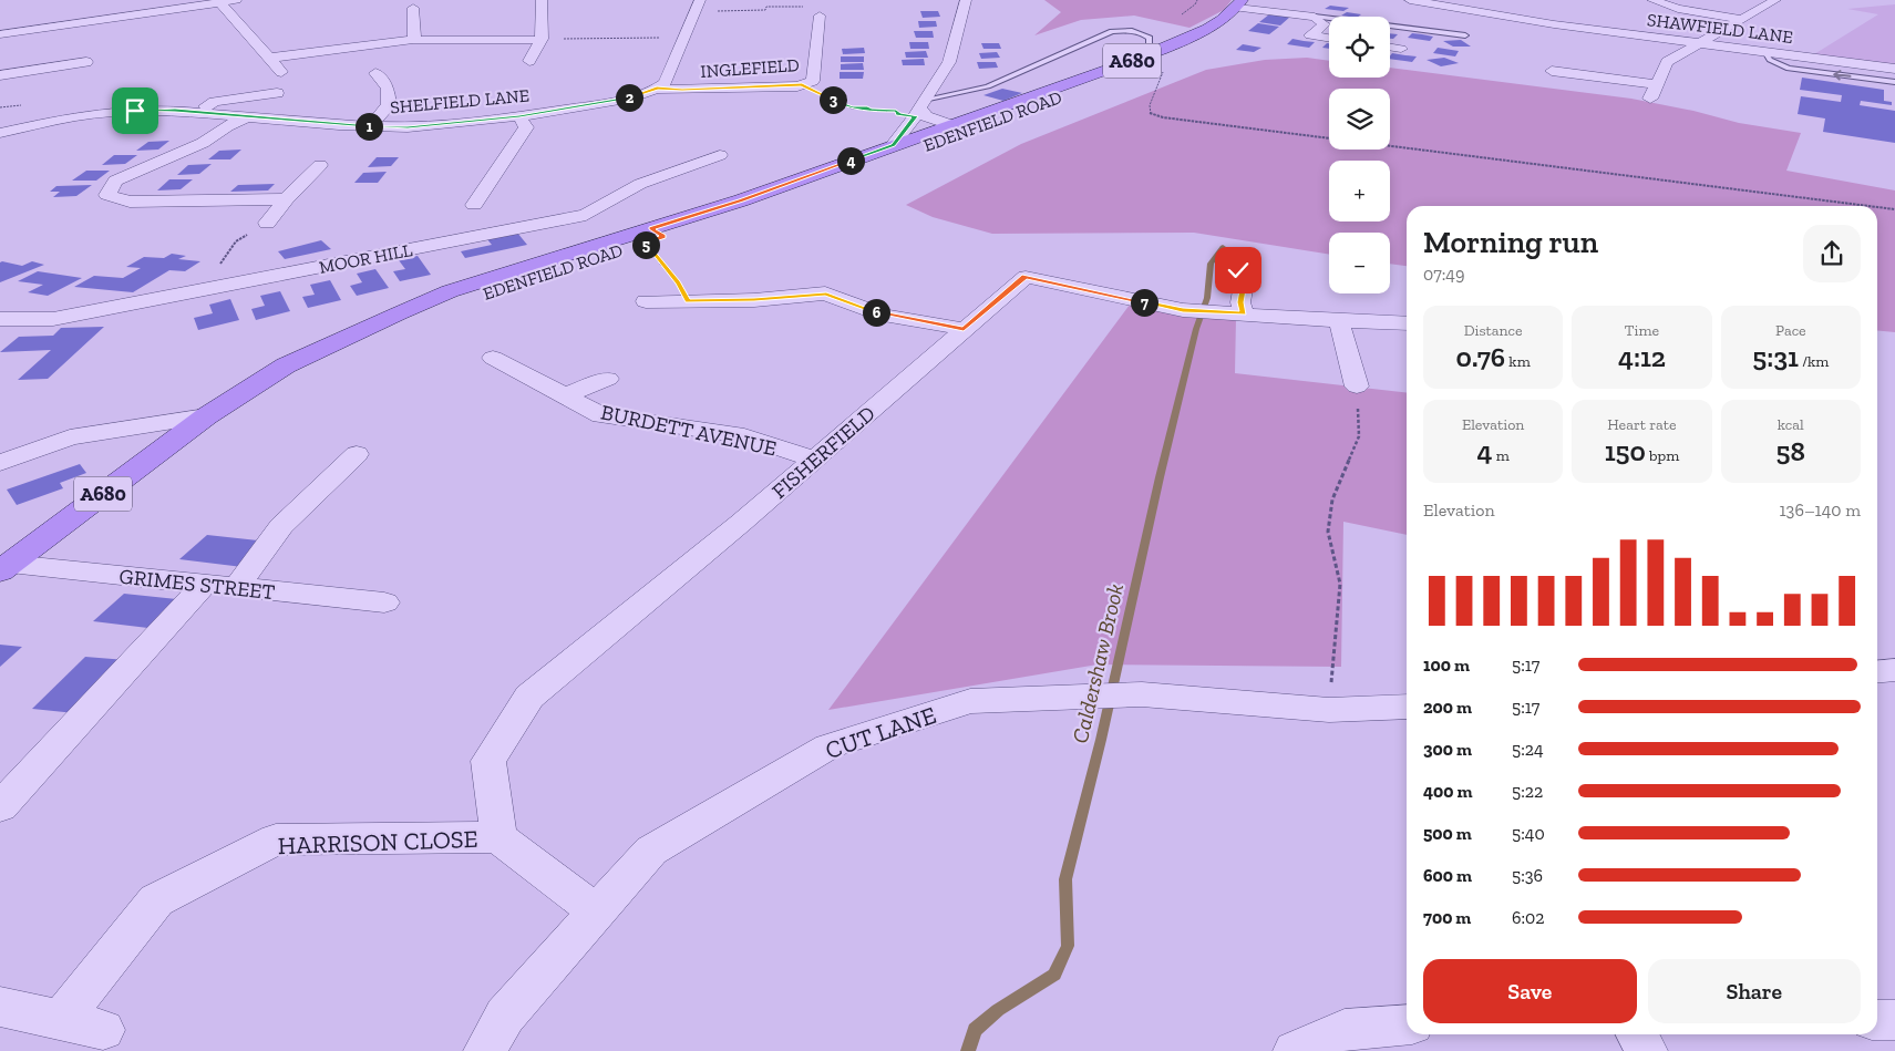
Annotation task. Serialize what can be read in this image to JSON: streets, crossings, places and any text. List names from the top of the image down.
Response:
{
  "streets": {
    "main road": ["A680", "EDENFIELD ROAD"],
    "street": [
      "SHAWFIELD LANE",
      "INGLEFIELD",
      "SHELFIELD LANE",
      "MOOR HILL",
      "BURDETT AVENUE",
      "FISHERFIELD",
      "GRIMES STREET",
      "CUT LANE",
      "HARRISON CLOSE"
    ]
  },
  "crossings": [
    ["INGLEFIELD", "SHELFIELD LANE"],
    ["EDENFIELD ROAD", "GRIMES STREET"],
    ["BURDETT AVENUE", "FISHERFIELD"],
    ["FISHERFIELD", "HARRISON CLOSE"]
  ],
  "water": ["Caldershaw Brook"],
  "page": {
    "map_buttons": ["+", "−"],
    "pins": [
      "2",
      "3",
      "1",
      "4",
      "5",
      "7",
      "6"
    ],
    "heading": ["Morning run", "07:49"],
    "stats": [
      ["Distance", "0.76 km"],
      ["Time", "4:12"],
      ["Pace", "5:31 /km"],
      ["Elevation", "4 m"],
      ["Heart rate", "150 bpm"],
      ["kcal", "58"]
    ],
    "chart": ["Elevation", "136–140 m"],
    "list": [
      {
        "name": "100 m",
        "note": "5:17"
      },
      {
        "name": "200 m",
        "note": "5:17"
      },
      {
        "name": "300 m",
        "note": "5:24"
      },
      {
        "name": "400 m",
        "note": "5:22"
      },
      {
        "name": "500 m",
        "note": "5:40"
      },
      {
        "name": "600 m",
        "note": "5:36"
      },
      {
        "name": "700 m",
        "note": "6:02"
      }
    ],
    "buttons": ["Save", "Share"]
  }
}
